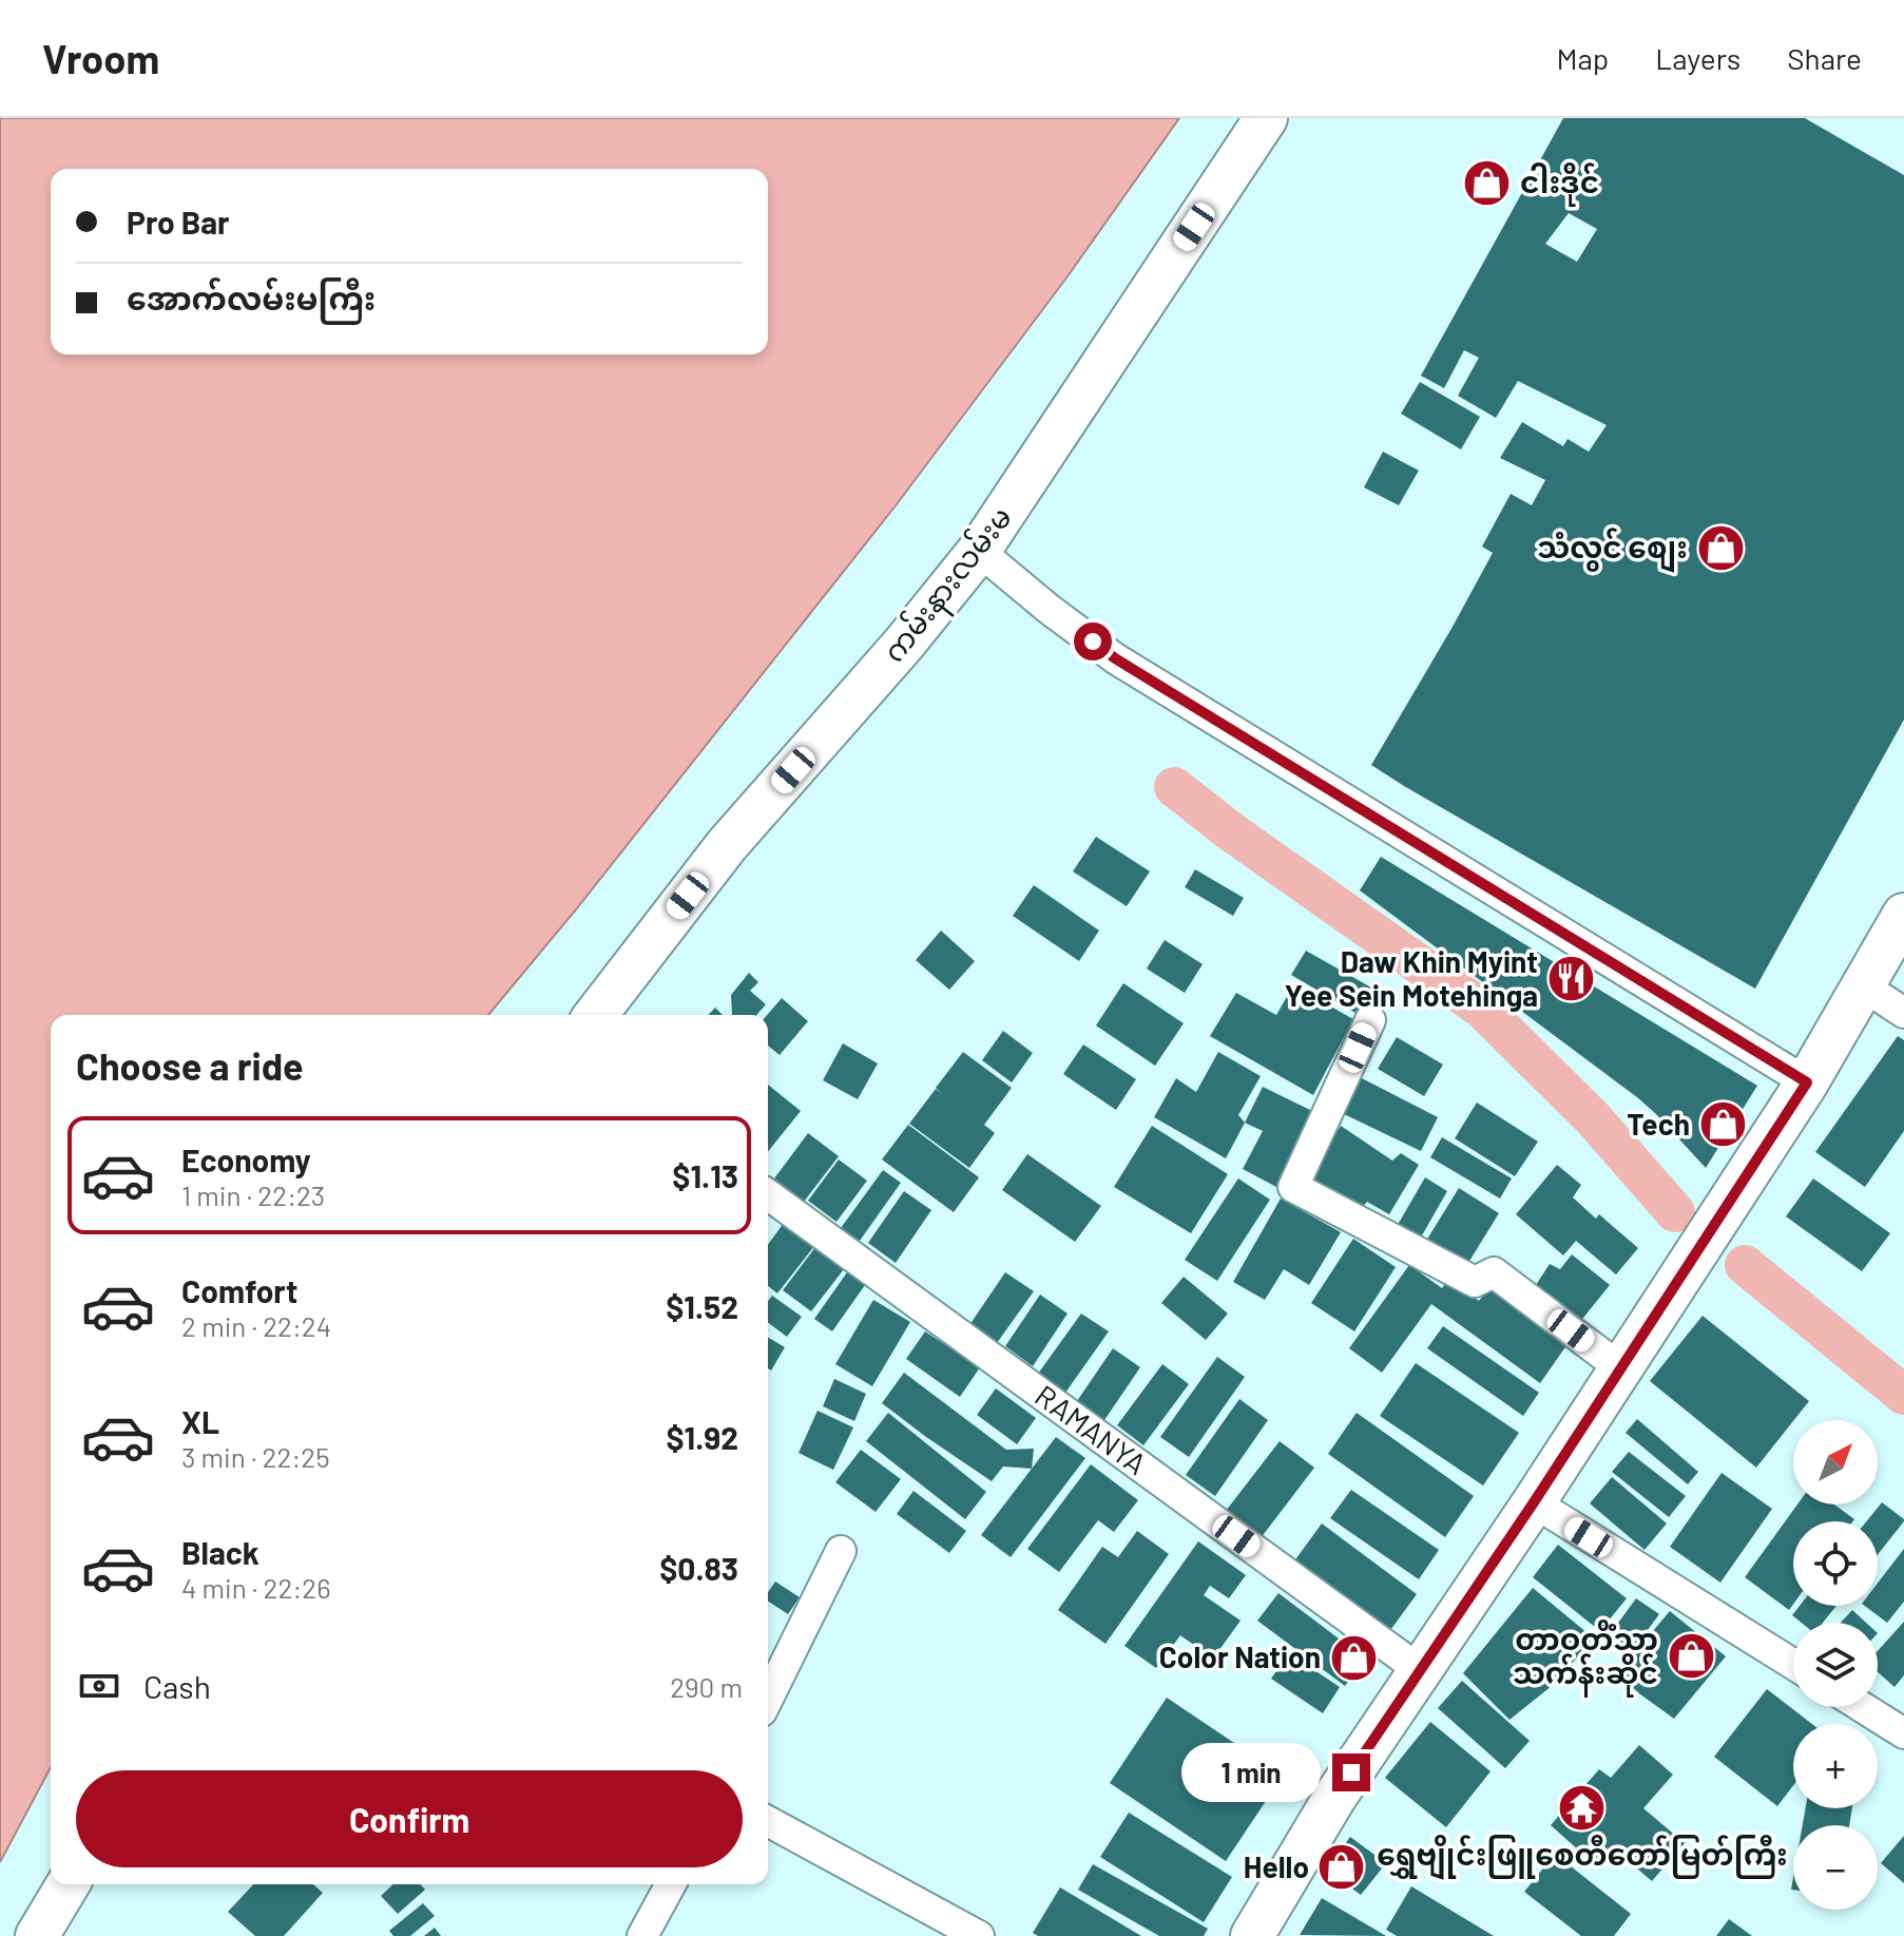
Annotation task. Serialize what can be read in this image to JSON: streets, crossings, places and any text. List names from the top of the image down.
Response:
{
  "streets": {
    "main road": ["ကမ်းနားလမ်းမ"],
    "street": ["RAMANYA"]
  },
  "places": {
    "shop": [
      "ငါးဒိုင်",
      "သံလွင် စျေး",
      "Tech",
      "တာဝတိံသာ သက်န်းဆိုင်",
      "Color Nation",
      "Hello"
    ],
    "restaurant": ["Daw Khin Myint Yee Sein Motehinga"],
    "temple": ["ရွှေဗျိုင်းဖြူစေတီတော်မြတ်ကြီး"]
  },
  "north": "top right",
  "page": {
    "header": "Vroom",
    "nav": ["Map", "Layers", "Share"],
    "banner": ["Pro Bar", "အောက်လမ်းမကြီး"],
    "heading": "Choose a ride",
    "list": [
      {
        "name": "Economy",
        "note": "1 min · 22:23",
        "value": "$1.13"
      },
      {
        "name": "Comfort",
        "note": "2 min · 22:24",
        "value": "$1.52"
      },
      {
        "name": "XL",
        "note": "3 min · 22:25",
        "value": "$1.92"
      },
      {
        "name": "Black",
        "note": "4 min · 22:26",
        "value": "$0.83"
      }
    ],
    "map_buttons": ["+", "−"],
    "pay": ["Cash", "290 m"],
    "bubble": "1 min",
    "buttons": "Confirm"
  }
}
